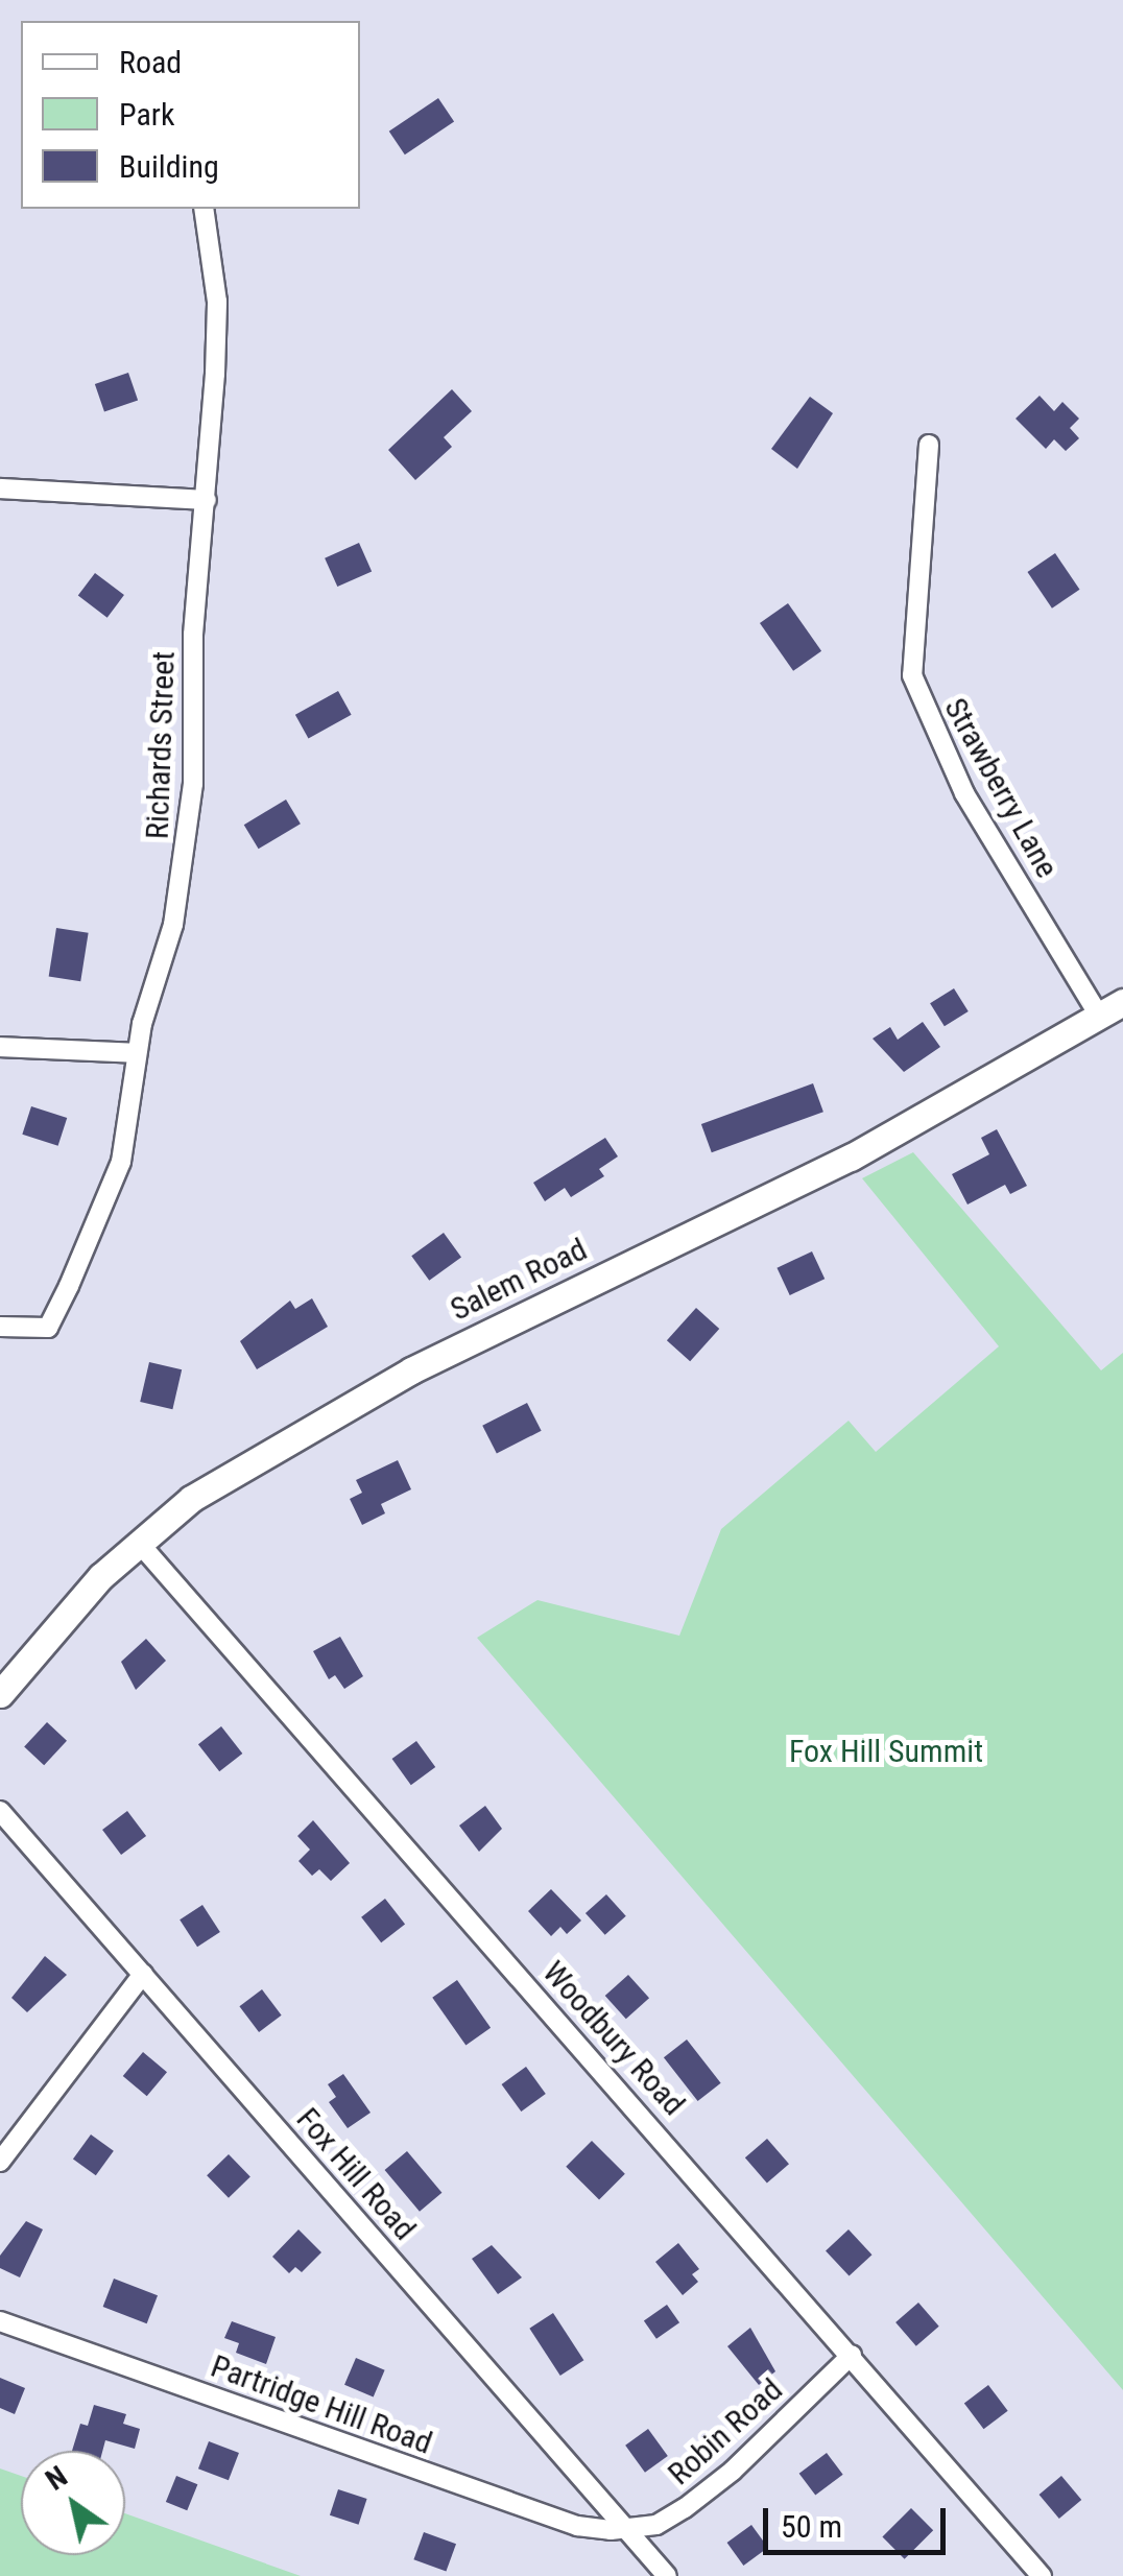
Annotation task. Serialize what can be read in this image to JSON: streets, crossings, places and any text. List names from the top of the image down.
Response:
{
  "streets": {
    "main road": ["Salem Road"],
    "street": [
      "Richards Street",
      "Strawberry Lane",
      "Woodbury Road",
      "Fox Hill Road",
      "Partridge Hill Road",
      "Robin Road"
    ]
  },
  "crossings": [
    ["Strawberry Lane", "Salem Road"],
    ["Salem Road", "Woodbury Road"],
    ["Woodbury Road", "Robin Road"],
    ["Fox Hill Road", "Partridge Hill Road"],
    ["Fox Hill Road", "Robin Road"],
    ["Partridge Hill Road", "Robin Road"]
  ],
  "parks": ["Fox Hill Summit"],
  "legend": ["Road", "Park", "Building"],
  "scale_bar": "50 m",
  "north": "top left"
}
